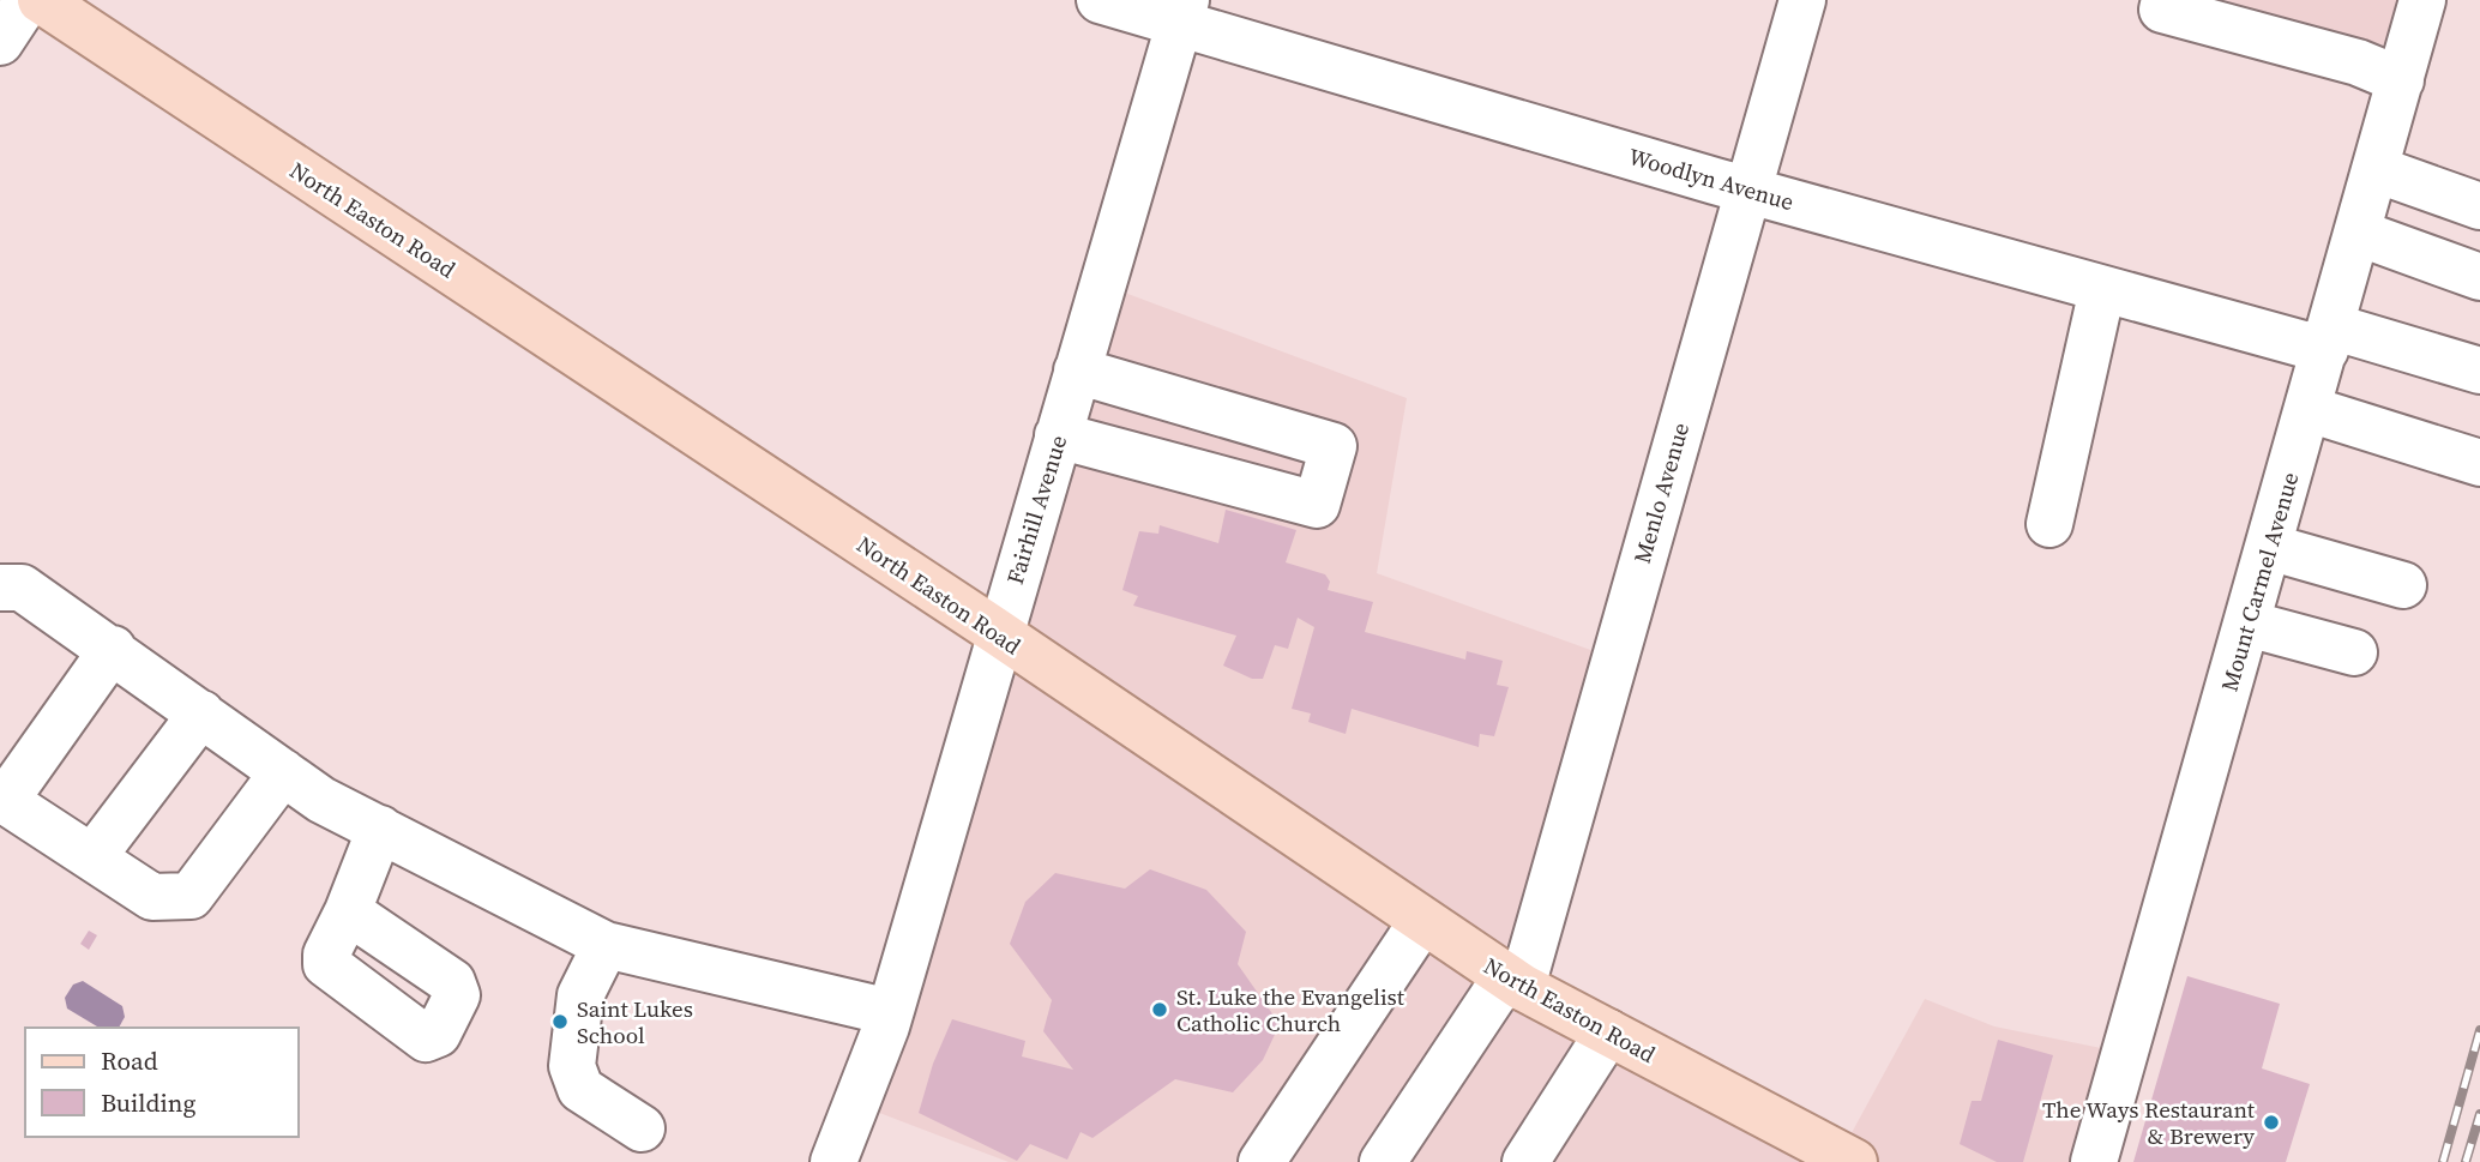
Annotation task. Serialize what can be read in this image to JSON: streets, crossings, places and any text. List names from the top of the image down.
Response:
{
  "streets": {
    "main road": ["North Easton Road"],
    "street": [
      "Woodlyn Avenue",
      "Menlo Avenue",
      "Fairhill Avenue",
      "Mount Carmel Avenue"
    ]
  },
  "crossings": [
    ["Woodlyn Avenue", "Menlo Avenue"],
    ["Woodlyn Avenue", "Fairhill Avenue"],
    ["Woodlyn Avenue", "Mount Carmel Avenue"],
    ["North Easton Road", "Menlo Avenue"],
    ["North Easton Road", "Fairhill Avenue"]
  ],
  "places": ["St. Luke the Evangelist Catholic Church", "Saint Lukes School", "The Ways Restaurant & Brewery"],
  "legend": ["Road", "Building"]
}
